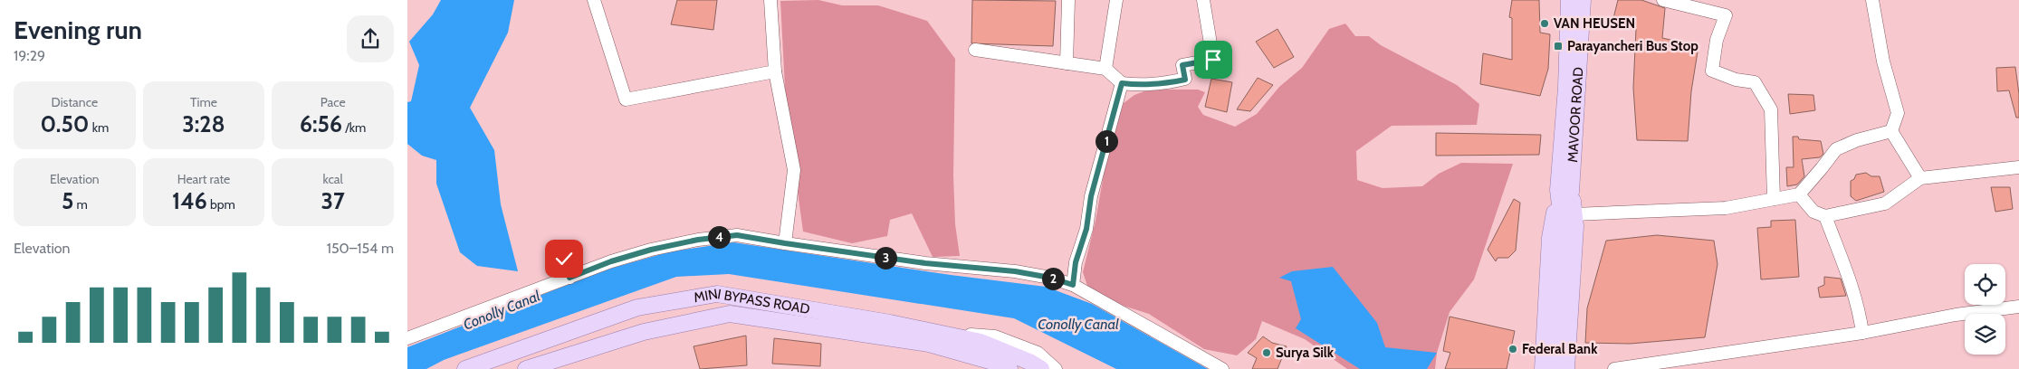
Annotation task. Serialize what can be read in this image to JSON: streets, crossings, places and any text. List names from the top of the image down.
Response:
{
  "streets": {
    "main road": ["MAVOOR ROAD", "MINI BYPASS ROAD"]
  },
  "water": ["Conolly Canal"],
  "places": {
    "other": ["VAN HEUSEN", "Federal Bank", "Surya Silk"],
    "transit": ["Parayancheri Bus Stop"]
  },
  "page": {
    "heading": ["Evening run", "19:29"],
    "stats": [
      ["Distance", "0.50 km"],
      ["Time", "3:28"],
      ["Pace", "6:56 /km"],
      ["Elevation", "5 m"],
      ["Heart rate", "146 bpm"],
      ["kcal", "37"]
    ],
    "pins": [
      "1",
      "4",
      "3",
      "2"
    ],
    "chart": ["Elevation", "150–154 m"]
  }
}
